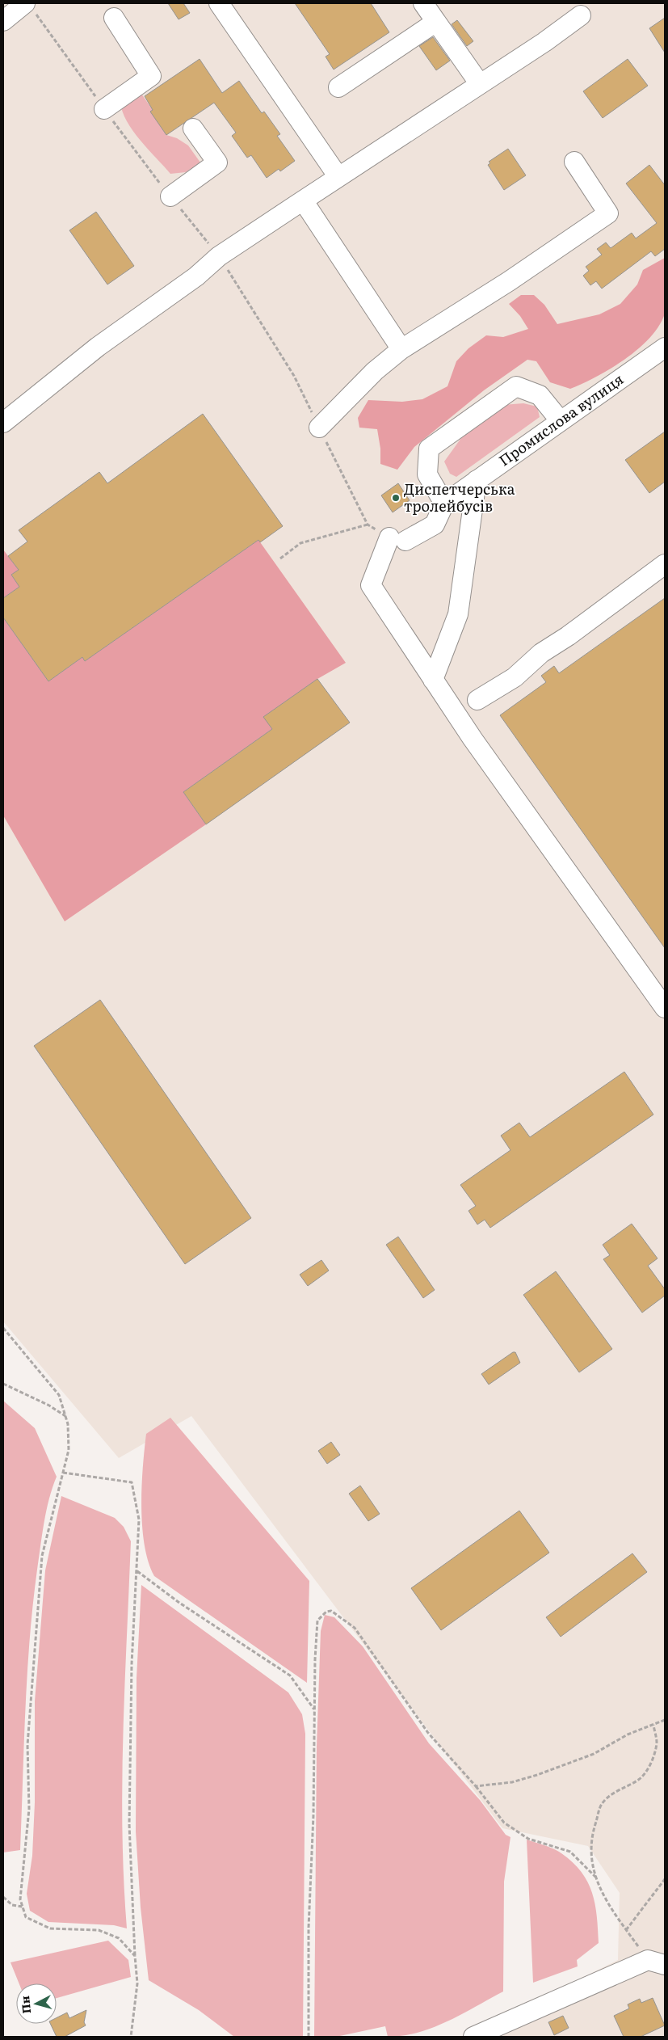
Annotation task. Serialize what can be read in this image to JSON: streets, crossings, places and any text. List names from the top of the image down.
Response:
{
  "streets": {
    "street": ["Промислова вулиця"]
  },
  "places": ["Диспетчерська тролейбусів"],
  "north": "left"
}
